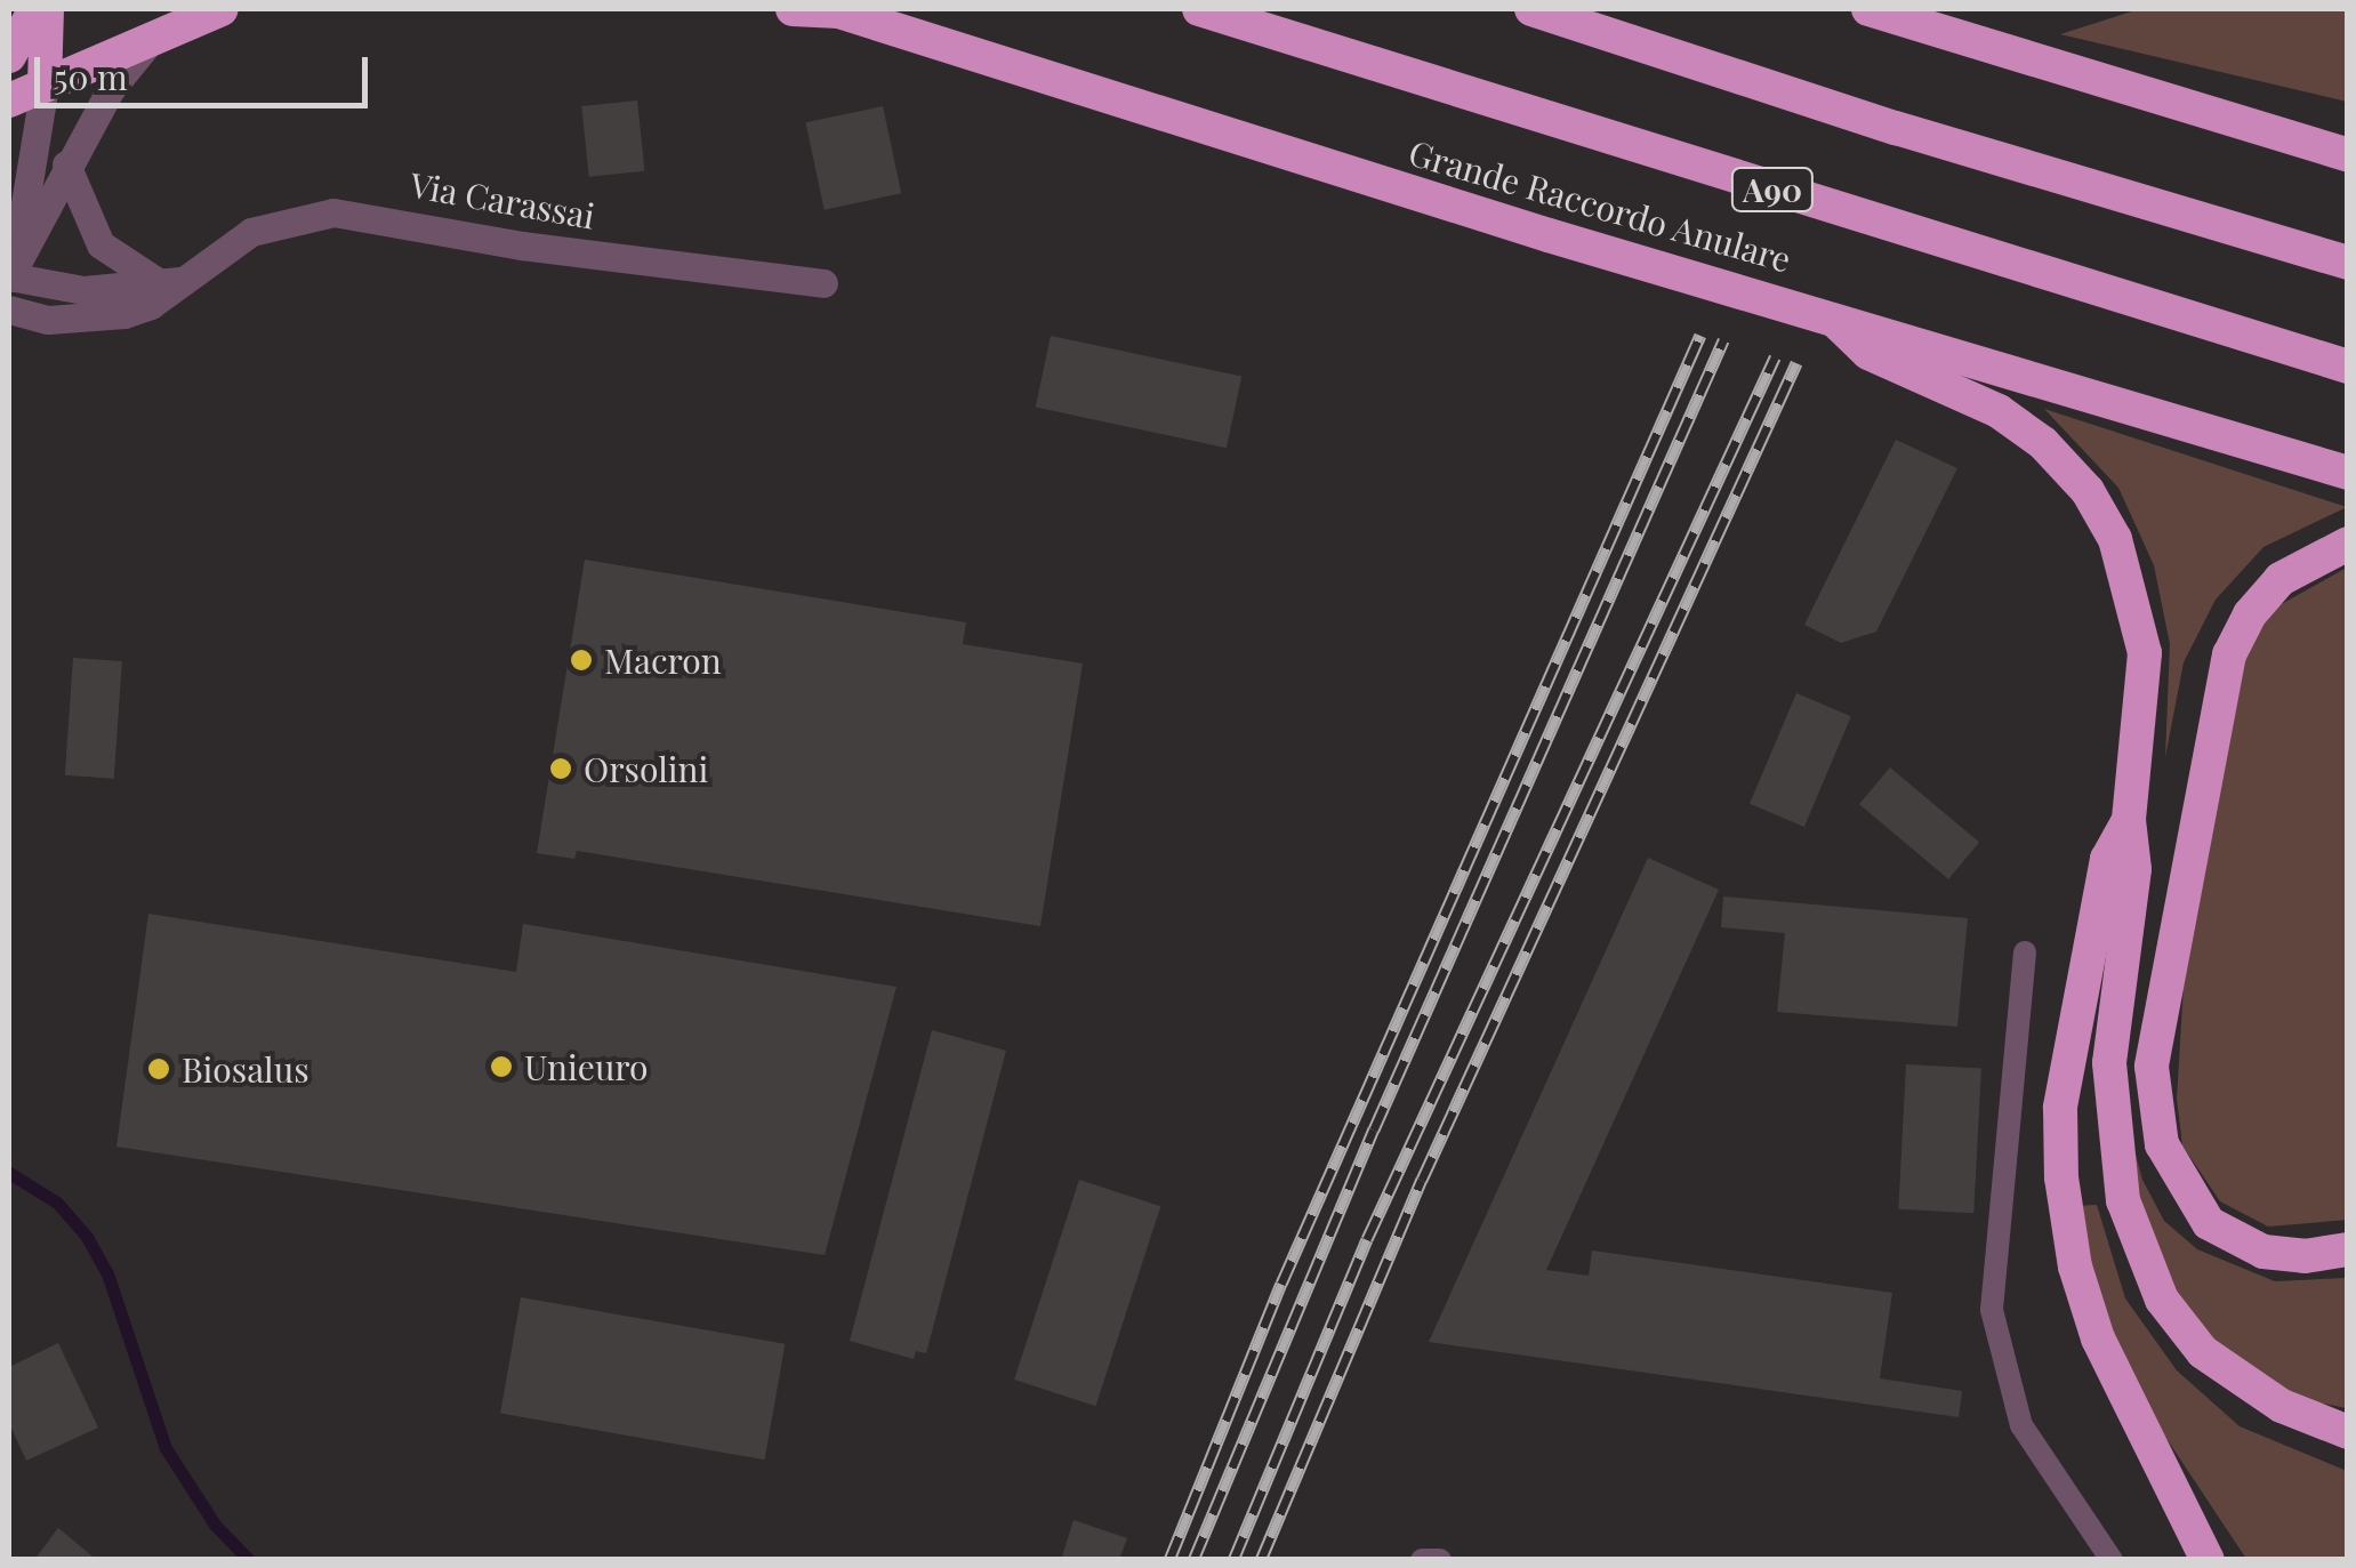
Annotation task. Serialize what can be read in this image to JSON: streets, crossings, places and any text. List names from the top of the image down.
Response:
{
  "streets": {
    "highway": ["A90", "Grande Raccordo Anulare"],
    "street": ["Via Carassai"]
  },
  "places": [
    "Macron",
    "Orsolini",
    "Unieuro",
    "Biosalus"
  ],
  "scale_bar": "50 m"
}
